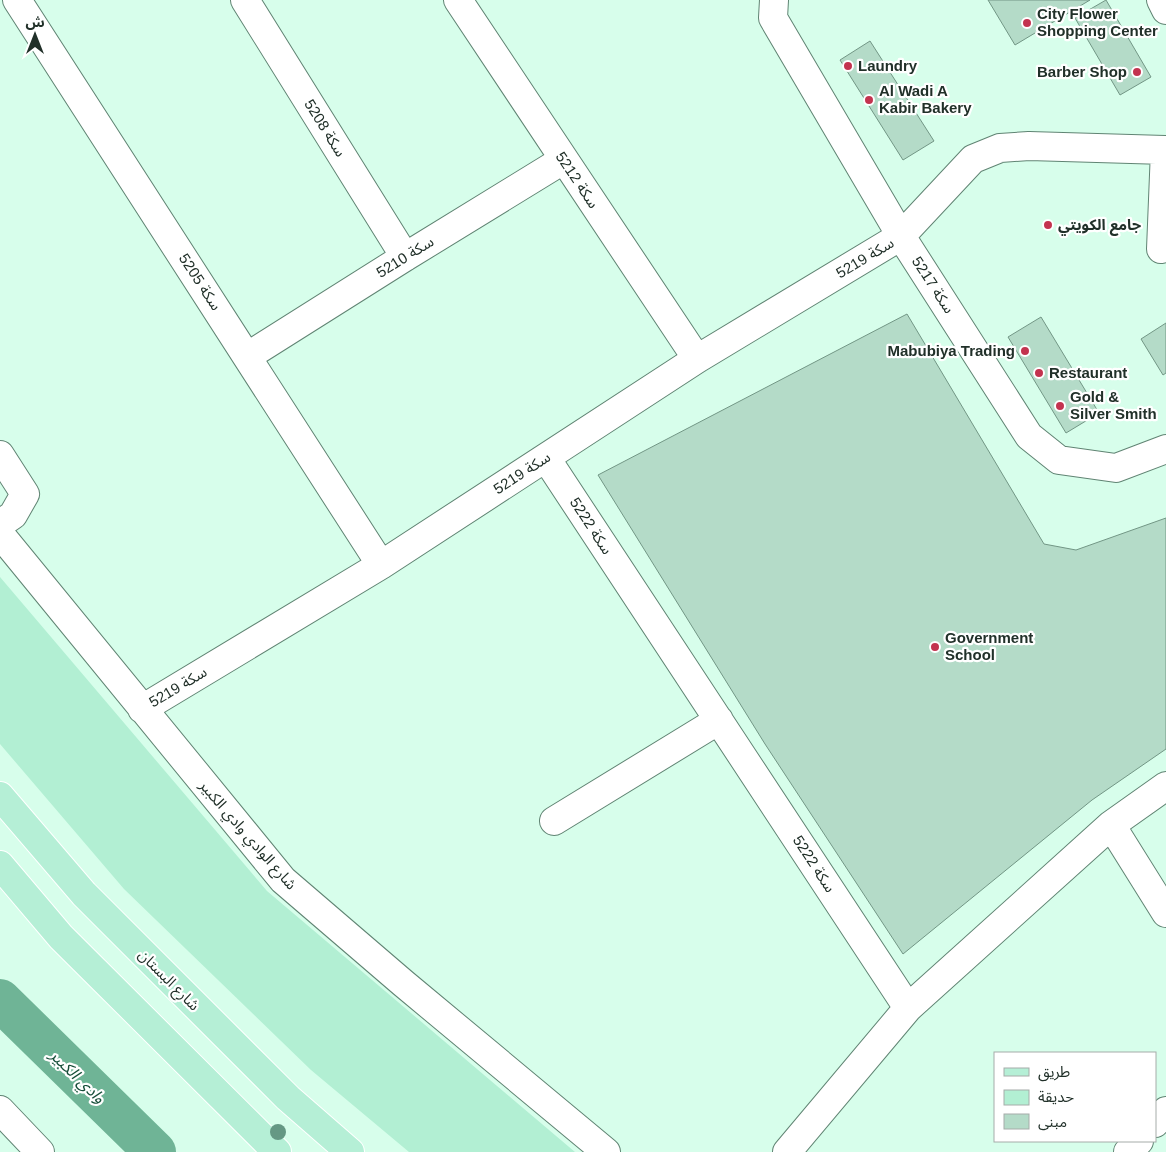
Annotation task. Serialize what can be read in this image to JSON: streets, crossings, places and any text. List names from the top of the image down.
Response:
{
  "streets": {
    "main road": ["شارع البستان"],
    "street": [
      "سكة 5208",
      "سكة 5212",
      "سكة 5210",
      "سكة 5219",
      "سكة 5205",
      "سكة 5217",
      "سكة 5222",
      "شارع الوادي وادي الكبير"
    ]
  },
  "crossings": [
    ["سكة 5208", "سكة 5210"],
    ["سكة 5212", "سكة 5210"],
    ["سكة 5212", "سكة 5219"],
    ["سكة 5210", "سكة 5205"],
    ["سكة 5219", "سكة 5205"],
    ["سكة 5219", "سكة 5217"],
    ["سكة 5219", "سكة 5222"],
    ["سكة 5219", "شارع الوادي وادي الكبير"]
  ],
  "water": ["وادي الكبير"],
  "places": [
    "City Flower Shopping Center",
    "Laundry",
    "Barber Shop",
    "Al Wadi A Kabir Bakery",
    "جامع الكويتي",
    "Mabubiya Trading",
    "Restaurant",
    "Gold & Silver Smith",
    "Government School"
  ],
  "legend": ["طريق", "حديقة", "مبنى"],
  "north": "top"
}
